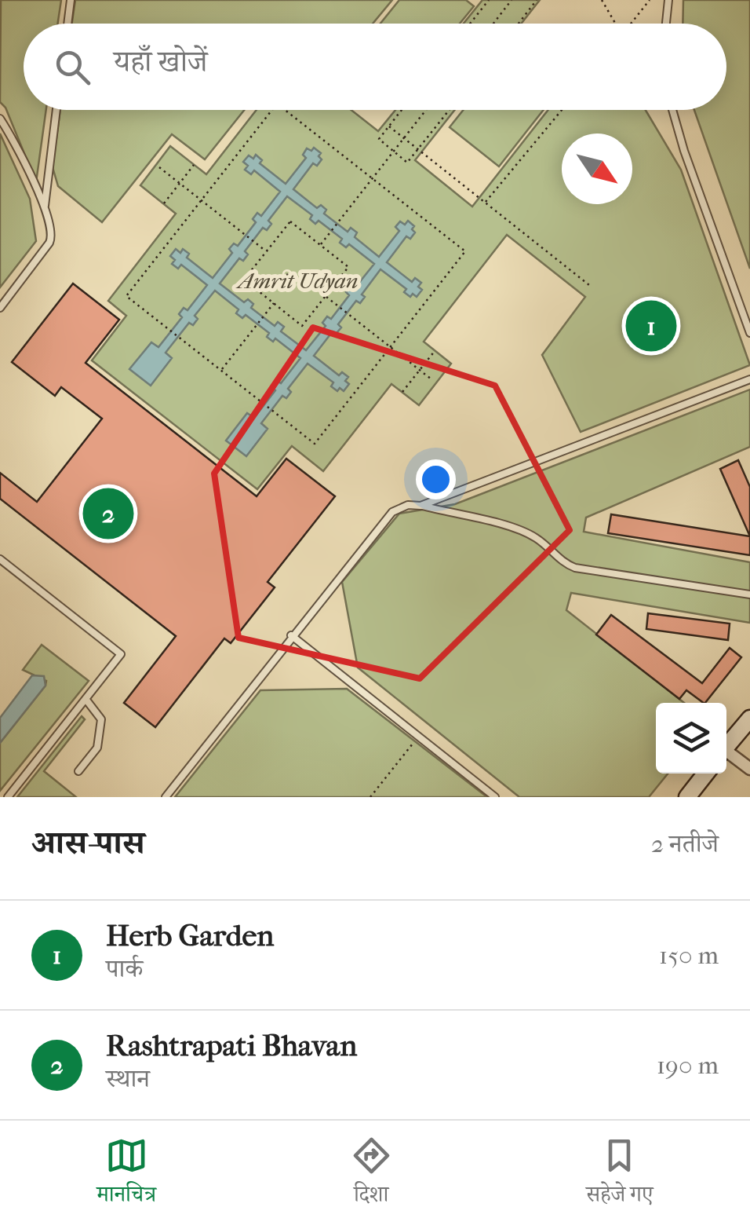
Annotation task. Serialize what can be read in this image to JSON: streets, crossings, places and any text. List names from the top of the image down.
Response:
{
  "parks": ["Amrit Udyan"],
  "north": "bottom right",
  "page": {
    "search": "यहाँ खोजें",
    "pins": ["1", "2"],
    "heading": ["आस-पास", "2 नतीजे"],
    "list": [
      {
        "mark": "1",
        "name": "Herb Garden",
        "note": "पार्क",
        "value": "150 m"
      },
      {
        "mark": "2",
        "name": "Rashtrapati Bhavan",
        "note": "स्थान",
        "value": "190 m"
      }
    ],
    "nav": ["मानचित्र", "दिशा", "सहेजे गए"]
  }
}
